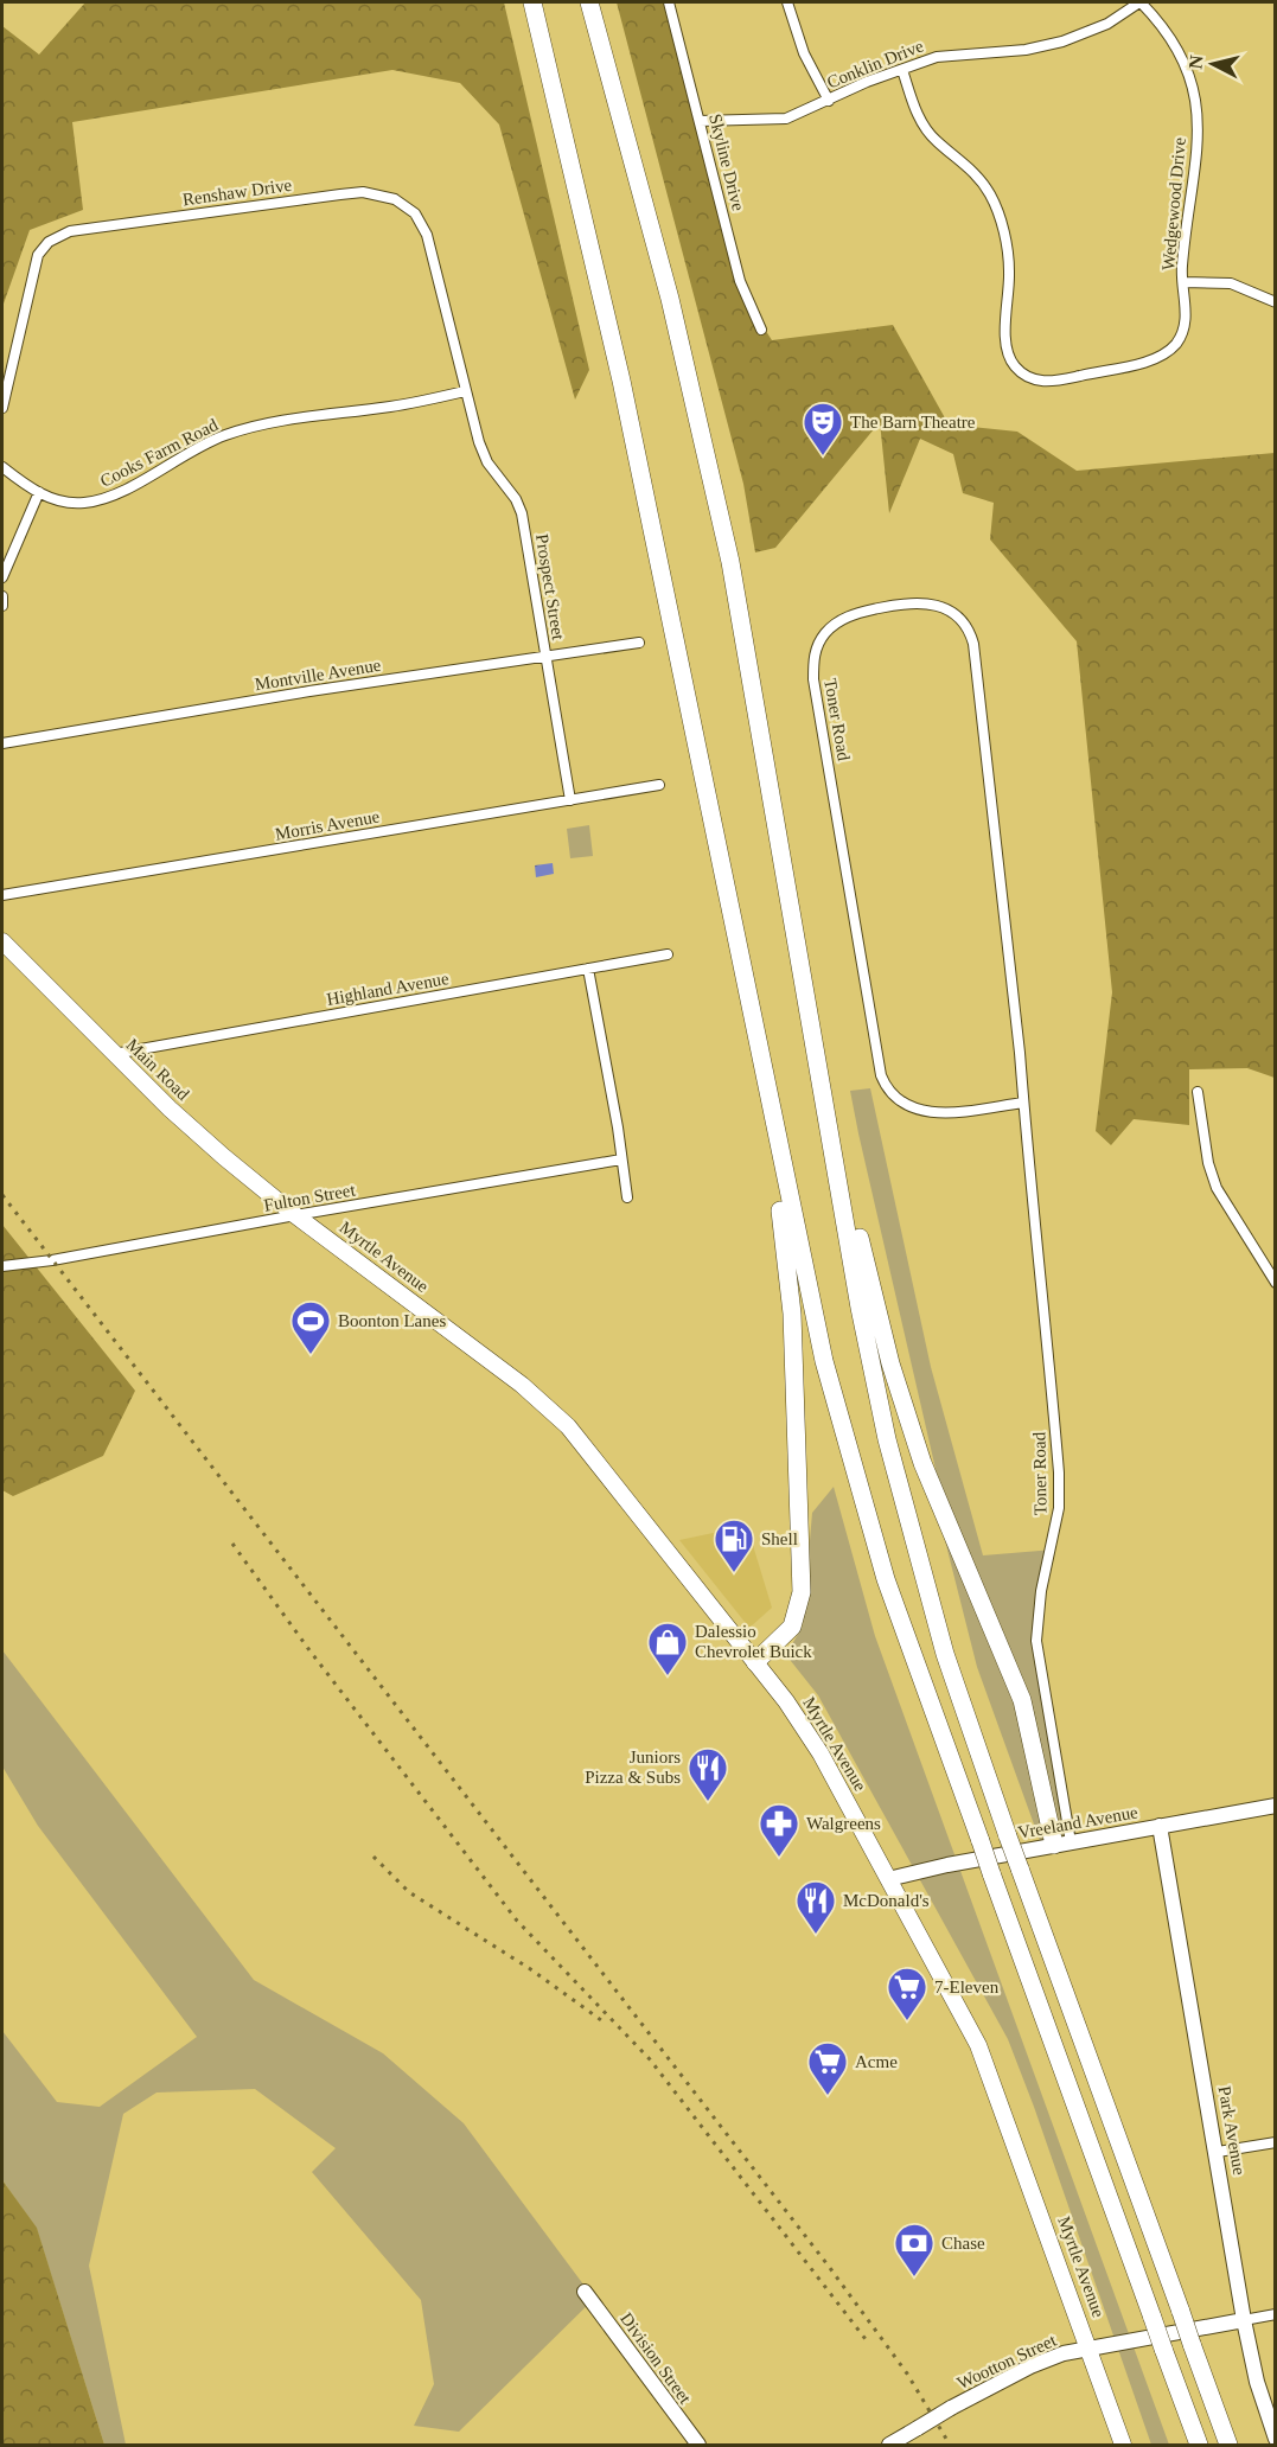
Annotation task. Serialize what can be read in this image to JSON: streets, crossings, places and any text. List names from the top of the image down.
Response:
{
  "streets": {
    "main road": ["Main Road", "Myrtle Avenue"],
    "street": [
      "Conklin Drive",
      "Skyline Drive",
      "Renshaw Drive",
      "Wedgewood Drive",
      "Cooks Farm Road",
      "Prospect Street",
      "Montville Avenue",
      "Toner Road",
      "Morris Avenue",
      "Highland Avenue",
      "Fulton Street",
      "Vreeland Avenue",
      "Park Avenue",
      "Division Street",
      "Wootton Street"
    ]
  },
  "crossings": [
    ["Conklin Drive", "Skyline Drive"],
    ["Conklin Drive", "Wedgewood Drive"],
    ["Renshaw Drive", "Cooks Farm Road"],
    ["Renshaw Drive", "Prospect Street"],
    ["Cooks Farm Road", "Prospect Street"],
    ["Prospect Street", "Montville Avenue"],
    ["Prospect Street", "Morris Avenue"],
    ["Toner Road", "Vreeland Avenue"],
    ["Highland Avenue", "Main Road"],
    ["Main Road", "Fulton Street"],
    ["Main Road", "Myrtle Avenue"],
    ["Fulton Street", "Myrtle Avenue"],
    ["Myrtle Avenue", "Vreeland Avenue"],
    ["Myrtle Avenue", "Wootton Street"],
    ["Vreeland Avenue", "Park Avenue"],
    ["Park Avenue", "Wootton Street"]
  ],
  "places": {
    "theatre": ["The Barn Theatre"],
    "sports": ["Boonton Lanes"],
    "fuel station": ["Shell"],
    "shop": ["Dalessio Chevrolet Buick"],
    "restaurant": ["Juniors Pizza & Subs", "McDonald's"],
    "pharmacy": ["Walgreens"],
    "supermarket": ["7-Eleven", "Acme"],
    "bank": ["Chase"]
  },
  "north": "left"
}
